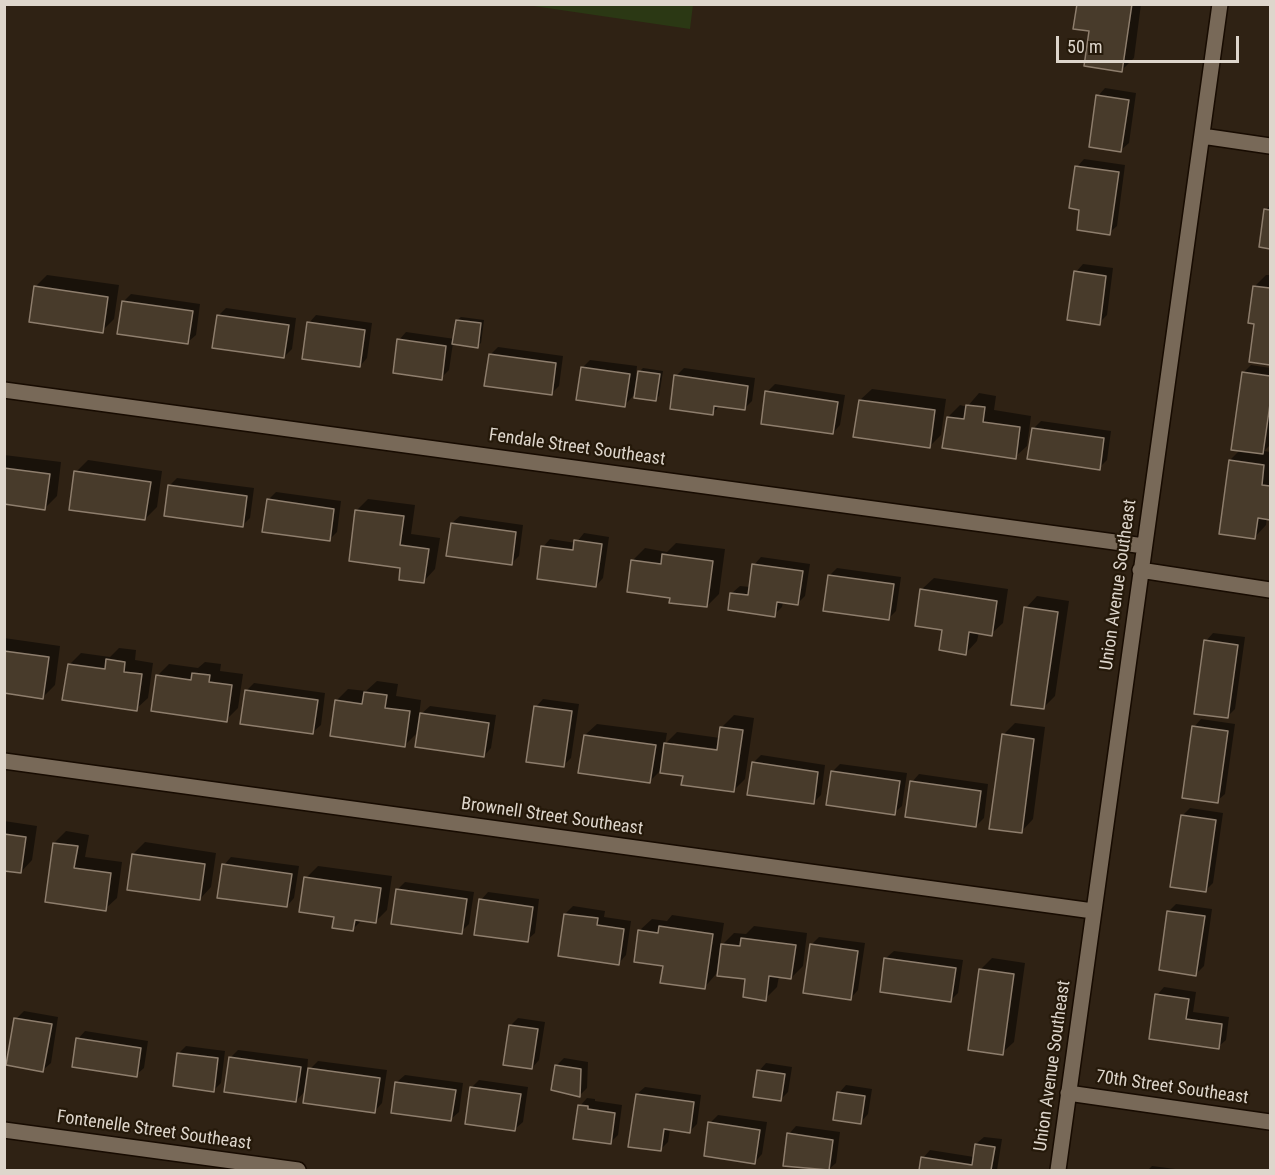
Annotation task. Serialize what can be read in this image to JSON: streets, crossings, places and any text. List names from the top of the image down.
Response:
{
  "streets": {
    "street": [
      "Fendale Street Southeast",
      "Union Avenue Southeast",
      "Brownell Street Southeast",
      "70th Street Southeast",
      "Fontenelle Street Southeast"
    ]
  },
  "crossings": [
    ["Fendale Street Southeast", "Union Avenue Southeast"],
    ["Union Avenue Southeast", "Brownell Street Southeast"],
    ["Union Avenue Southeast", "70th Street Southeast"]
  ],
  "scale_bar": "50 m"
}
